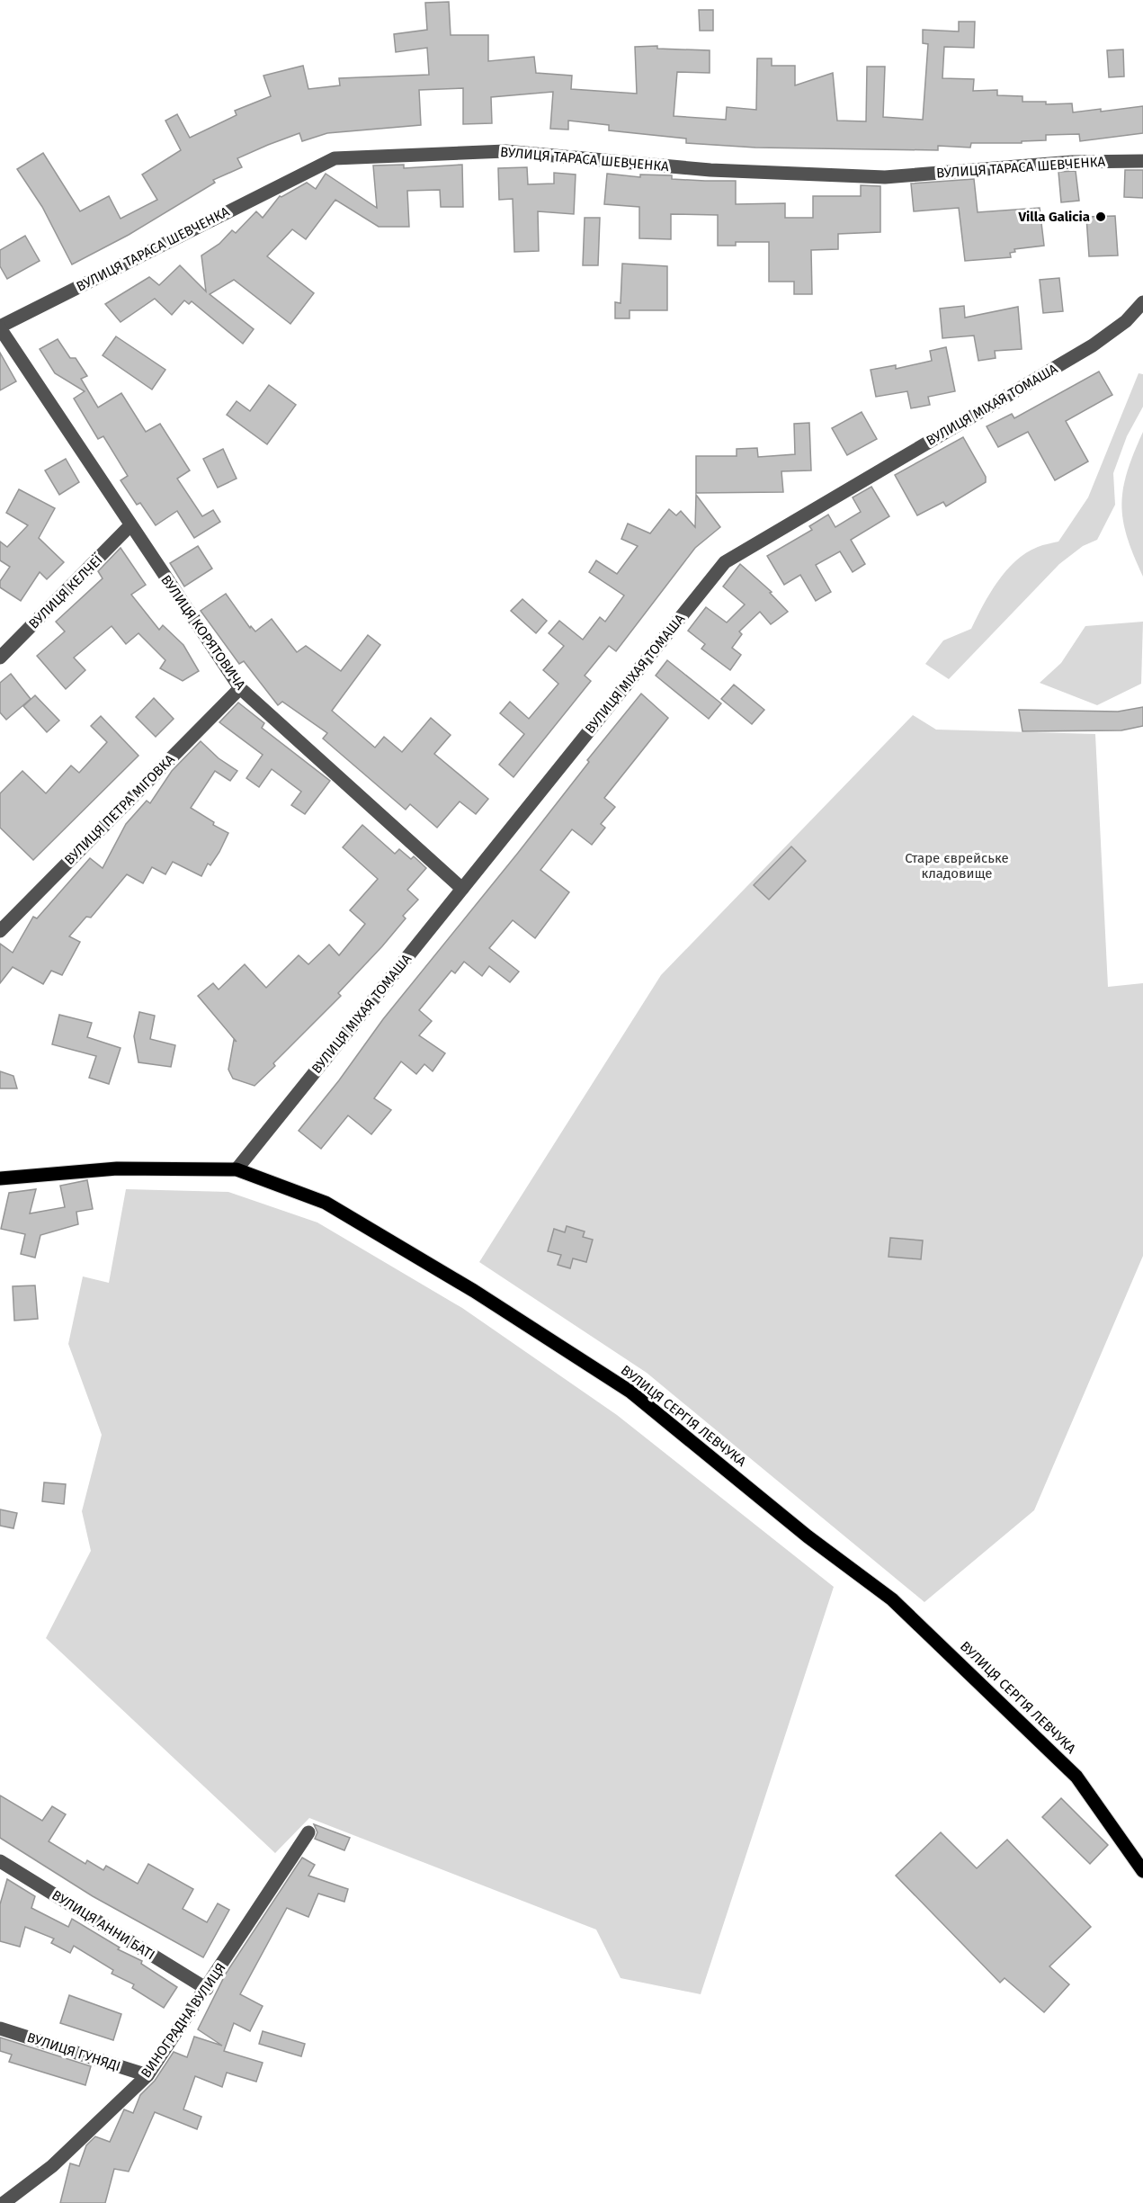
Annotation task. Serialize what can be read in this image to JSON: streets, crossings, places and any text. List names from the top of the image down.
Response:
{
  "streets": {
    "main road": ["ВУЛИЦЯ СЕРГІЯ ЛЕВЧУКА"],
    "street": [
      "ВУЛИЦЯ ТАРАСА ШЕВЧЕНКА",
      "ВУЛИЦЯ МІХАЯ ТОМАША",
      "ВУЛИЦЯ КЕЛЧЕЇ",
      "ВУЛИЦЯ КОРЯТОВИЧА",
      "ВУЛИЦЯ ПЕТРА МІГОВКА",
      "ВУЛИЦЯ АННИ БАТІ",
      "ВИНОГРАДНА ВУЛИЦЯ",
      "ВУЛИЦЯ ГУНЯДІ"
    ]
  },
  "crossings": [
    ["ВУЛИЦЯ ТАРАСА ШЕВЧЕНКА", "ВУЛИЦЯ КОРЯТОВИЧА"],
    ["ВУЛИЦЯ МІХАЯ ТОМАША", "ВУЛИЦЯ КОРЯТОВИЧА"],
    ["ВУЛИЦЯ МІХАЯ ТОМАША", "ВУЛИЦЯ СЕРГІЯ ЛЕВЧУКА"],
    ["ВУЛИЦЯ КЕЛЧЕЇ", "ВУЛИЦЯ КОРЯТОВИЧА"],
    ["ВУЛИЦЯ КОРЯТОВИЧА", "ВУЛИЦЯ ПЕТРА МІГОВКА"],
    ["ВУЛИЦЯ АННИ БАТІ", "ВИНОГРАДНА ВУЛИЦЯ"],
    ["ВИНОГРАДНА ВУЛИЦЯ", "ВУЛИЦЯ ГУНЯДІ"]
  ],
  "parks": ["Старе єврейське кладовище"],
  "places": ["Villa Galicia"]
}
